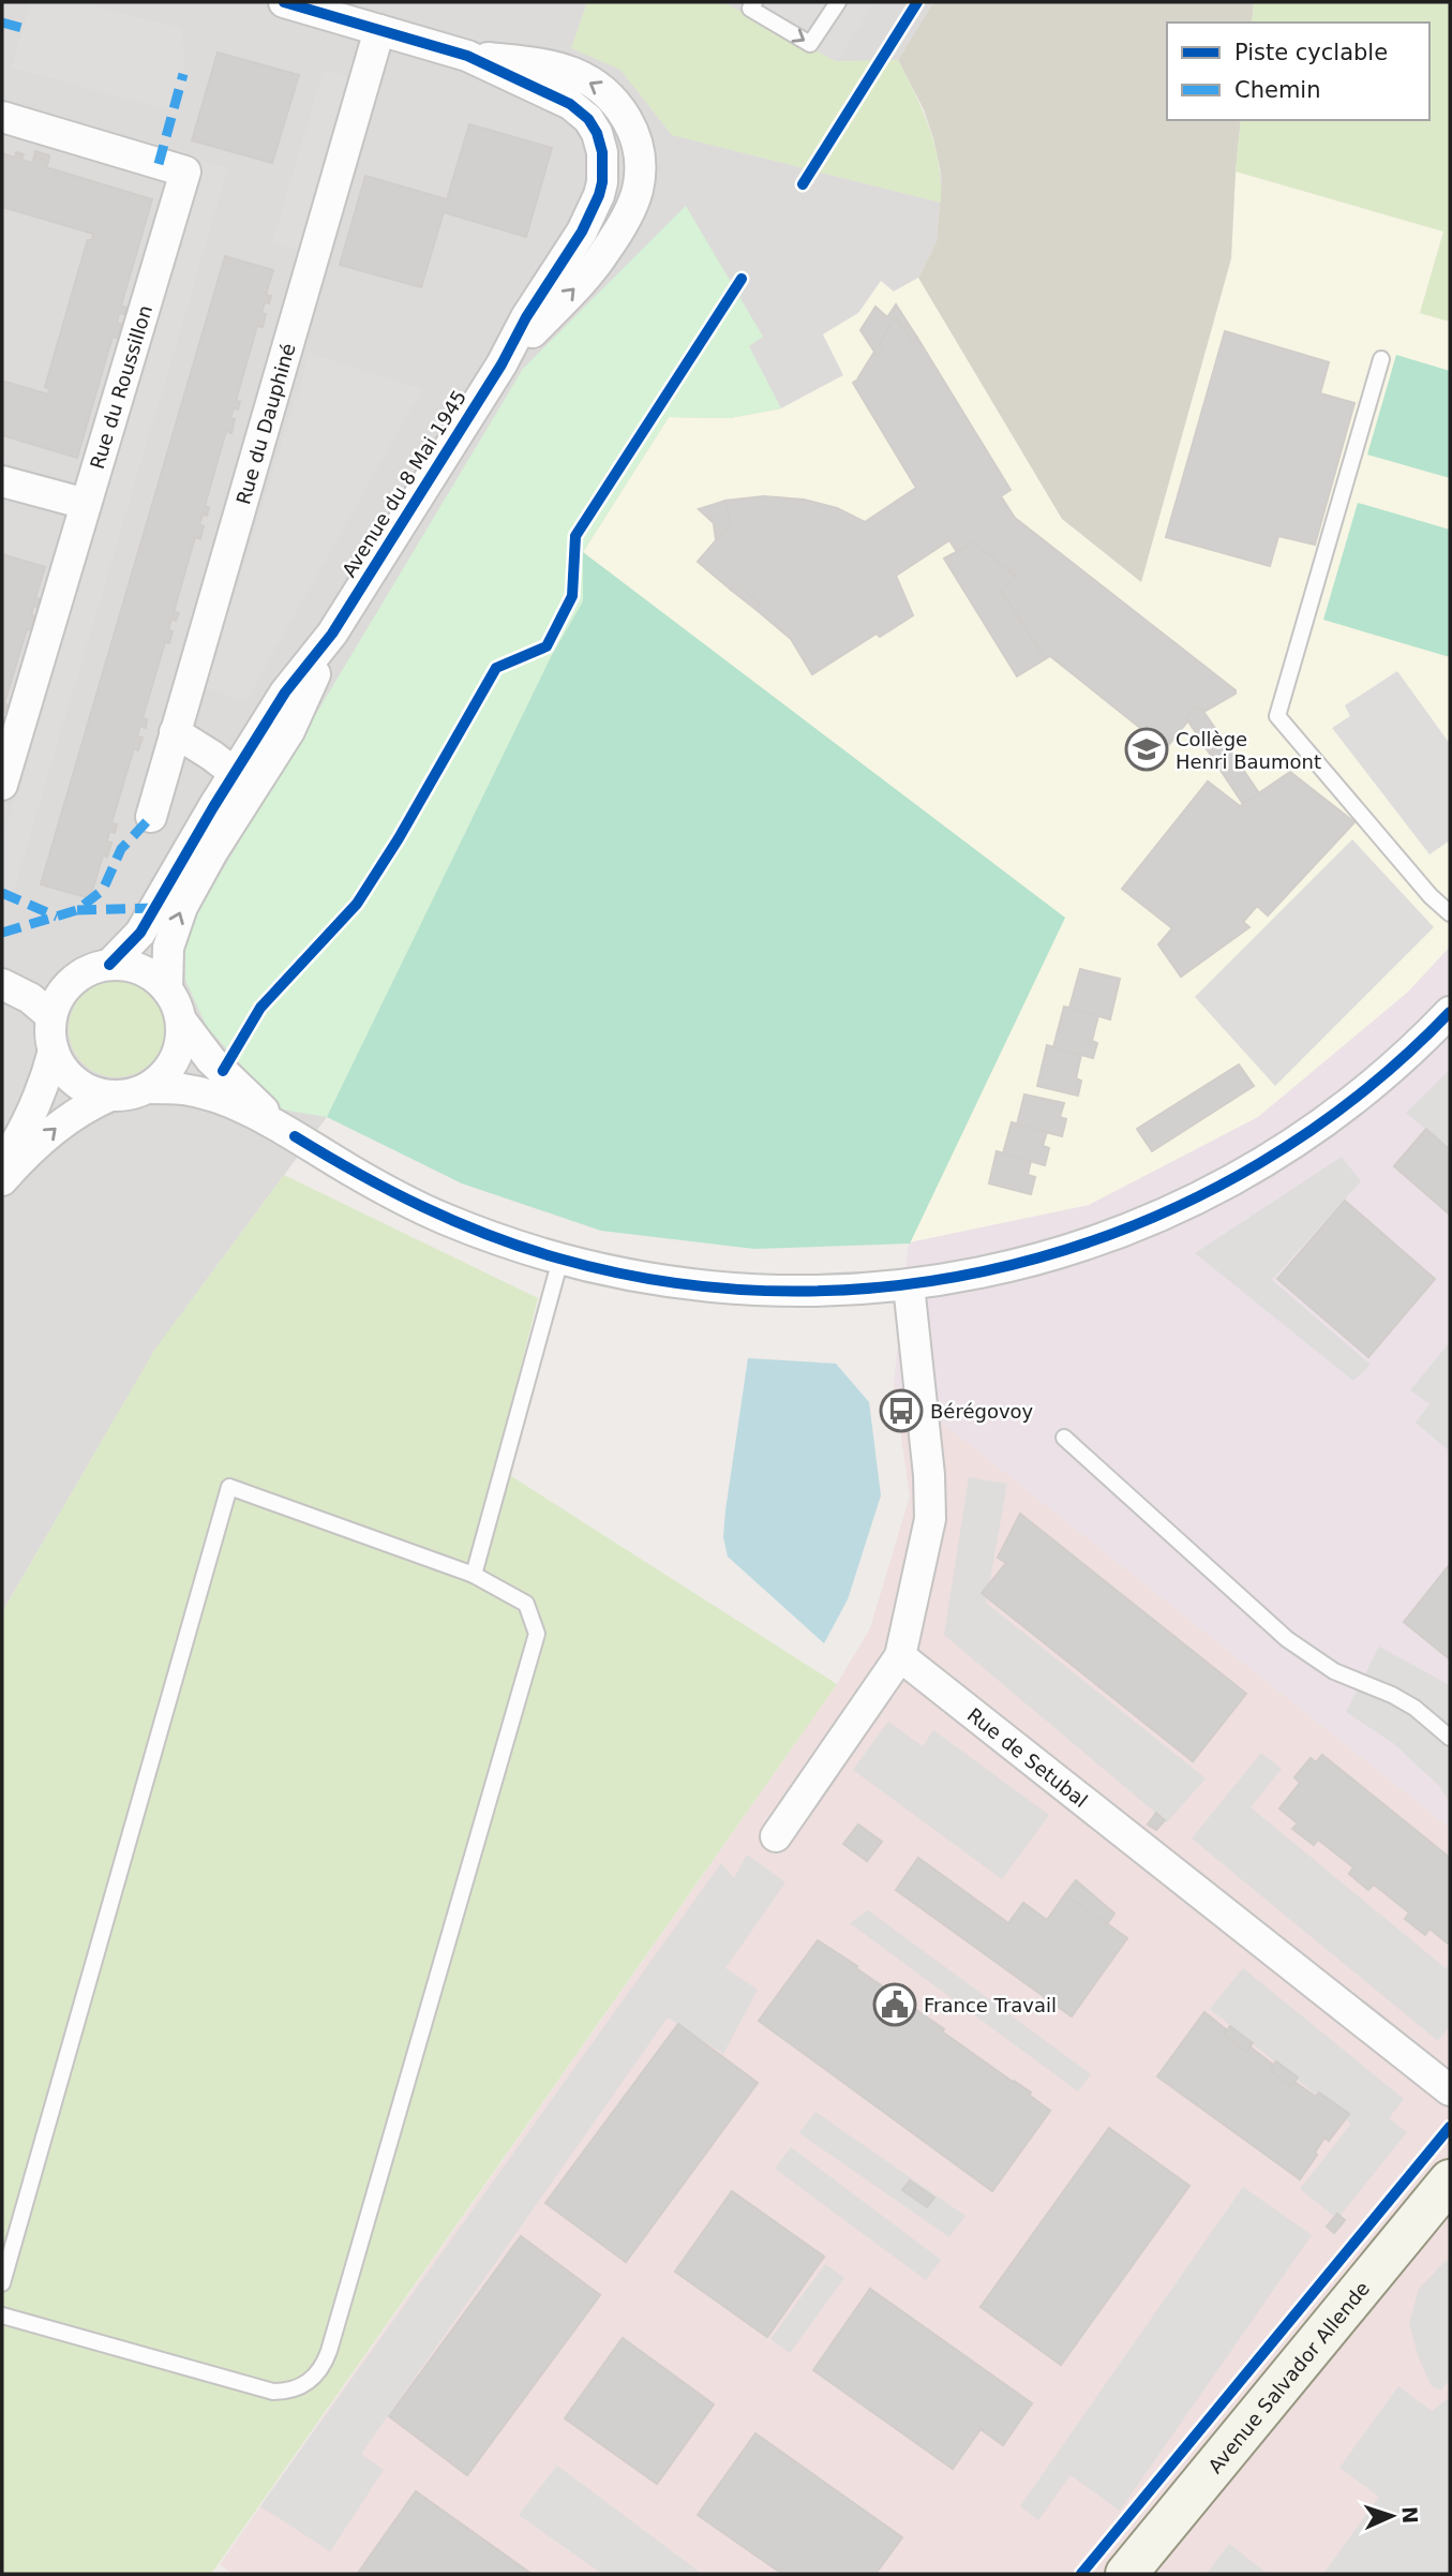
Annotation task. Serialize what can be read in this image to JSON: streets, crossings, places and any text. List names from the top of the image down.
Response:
{
  "streets": {
    "street": [
      "Rue du Roussillon",
      "Rue du Dauphiné",
      "Avenue du 8 Mai 1945",
      "Rue de Setubal",
      "Avenue Salvador Allende"
    ]
  },
  "crossings": [
    ["Rue du Dauphiné", "Avenue du 8 Mai 1945"]
  ],
  "places": {
    "school or university": ["Collège Henri Baumont"],
    "bus stop": ["Bérégovoy"],
    "public building": ["France Travail"]
  },
  "legend": ["Piste cyclable", "Chemin"],
  "north": "right"
}
